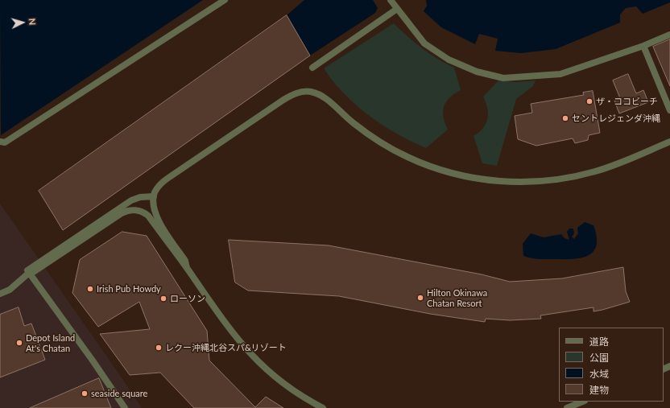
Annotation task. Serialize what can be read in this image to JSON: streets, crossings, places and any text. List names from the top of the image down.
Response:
{
  "places": [
    "ザ・ココビーチ",
    "セントレジェンダ沖縄",
    "Irish Pub Howdy",
    "Hilton Okinawa Chatan Resort",
    "ローソン",
    "Depot Island At's Chatan",
    "レクー沖縄北谷スパ&リゾート",
    "seaside square"
  ],
  "legend": [
    "道路",
    "公園",
    "水域",
    "建物"
  ],
  "north": "right"
}
